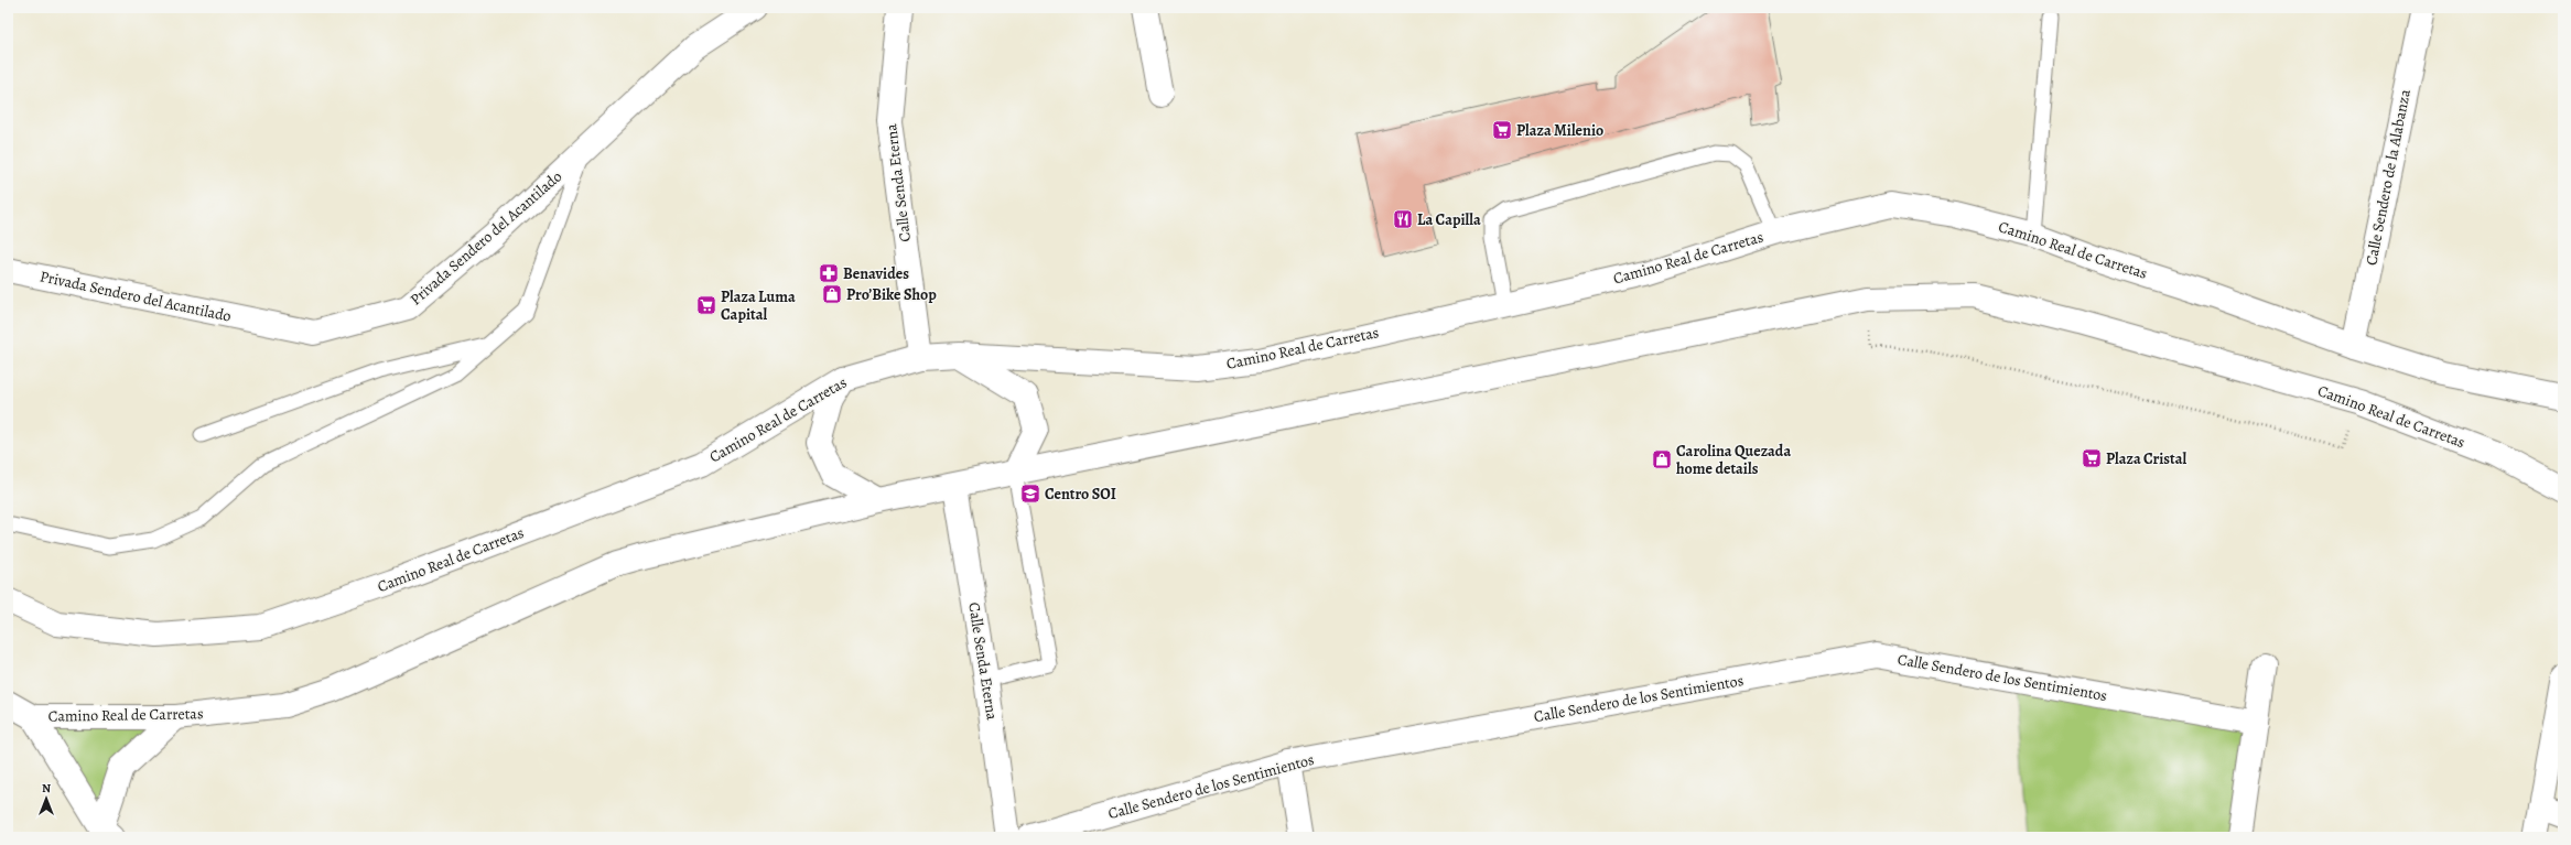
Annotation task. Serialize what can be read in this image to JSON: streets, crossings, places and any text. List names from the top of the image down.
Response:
{
  "streets": {
    "street": [
      "Calle Sendero de la Alabanza",
      "Calle Senda Eterna",
      "Privada Sendero del Acantilado",
      "Camino Real de Carretas",
      "Calle Sendero de los Sentimientos"
    ]
  },
  "crossings": [
    ["Calle Sendero de la Alabanza", "Camino Real de Carretas"],
    ["Calle Senda Eterna", "Camino Real de Carretas"]
  ],
  "places": {
    "supermarket": ["Plaza Milenio", "Plaza Luma Capital", "Plaza Cristal"],
    "restaurant": ["La Capilla"],
    "pharmacy": ["Benavides"],
    "shop": ["Pro’Bike Shop", "Carolina Quezada home details"],
    "school or university": ["Centro SOI"]
  },
  "north": "top"
}
